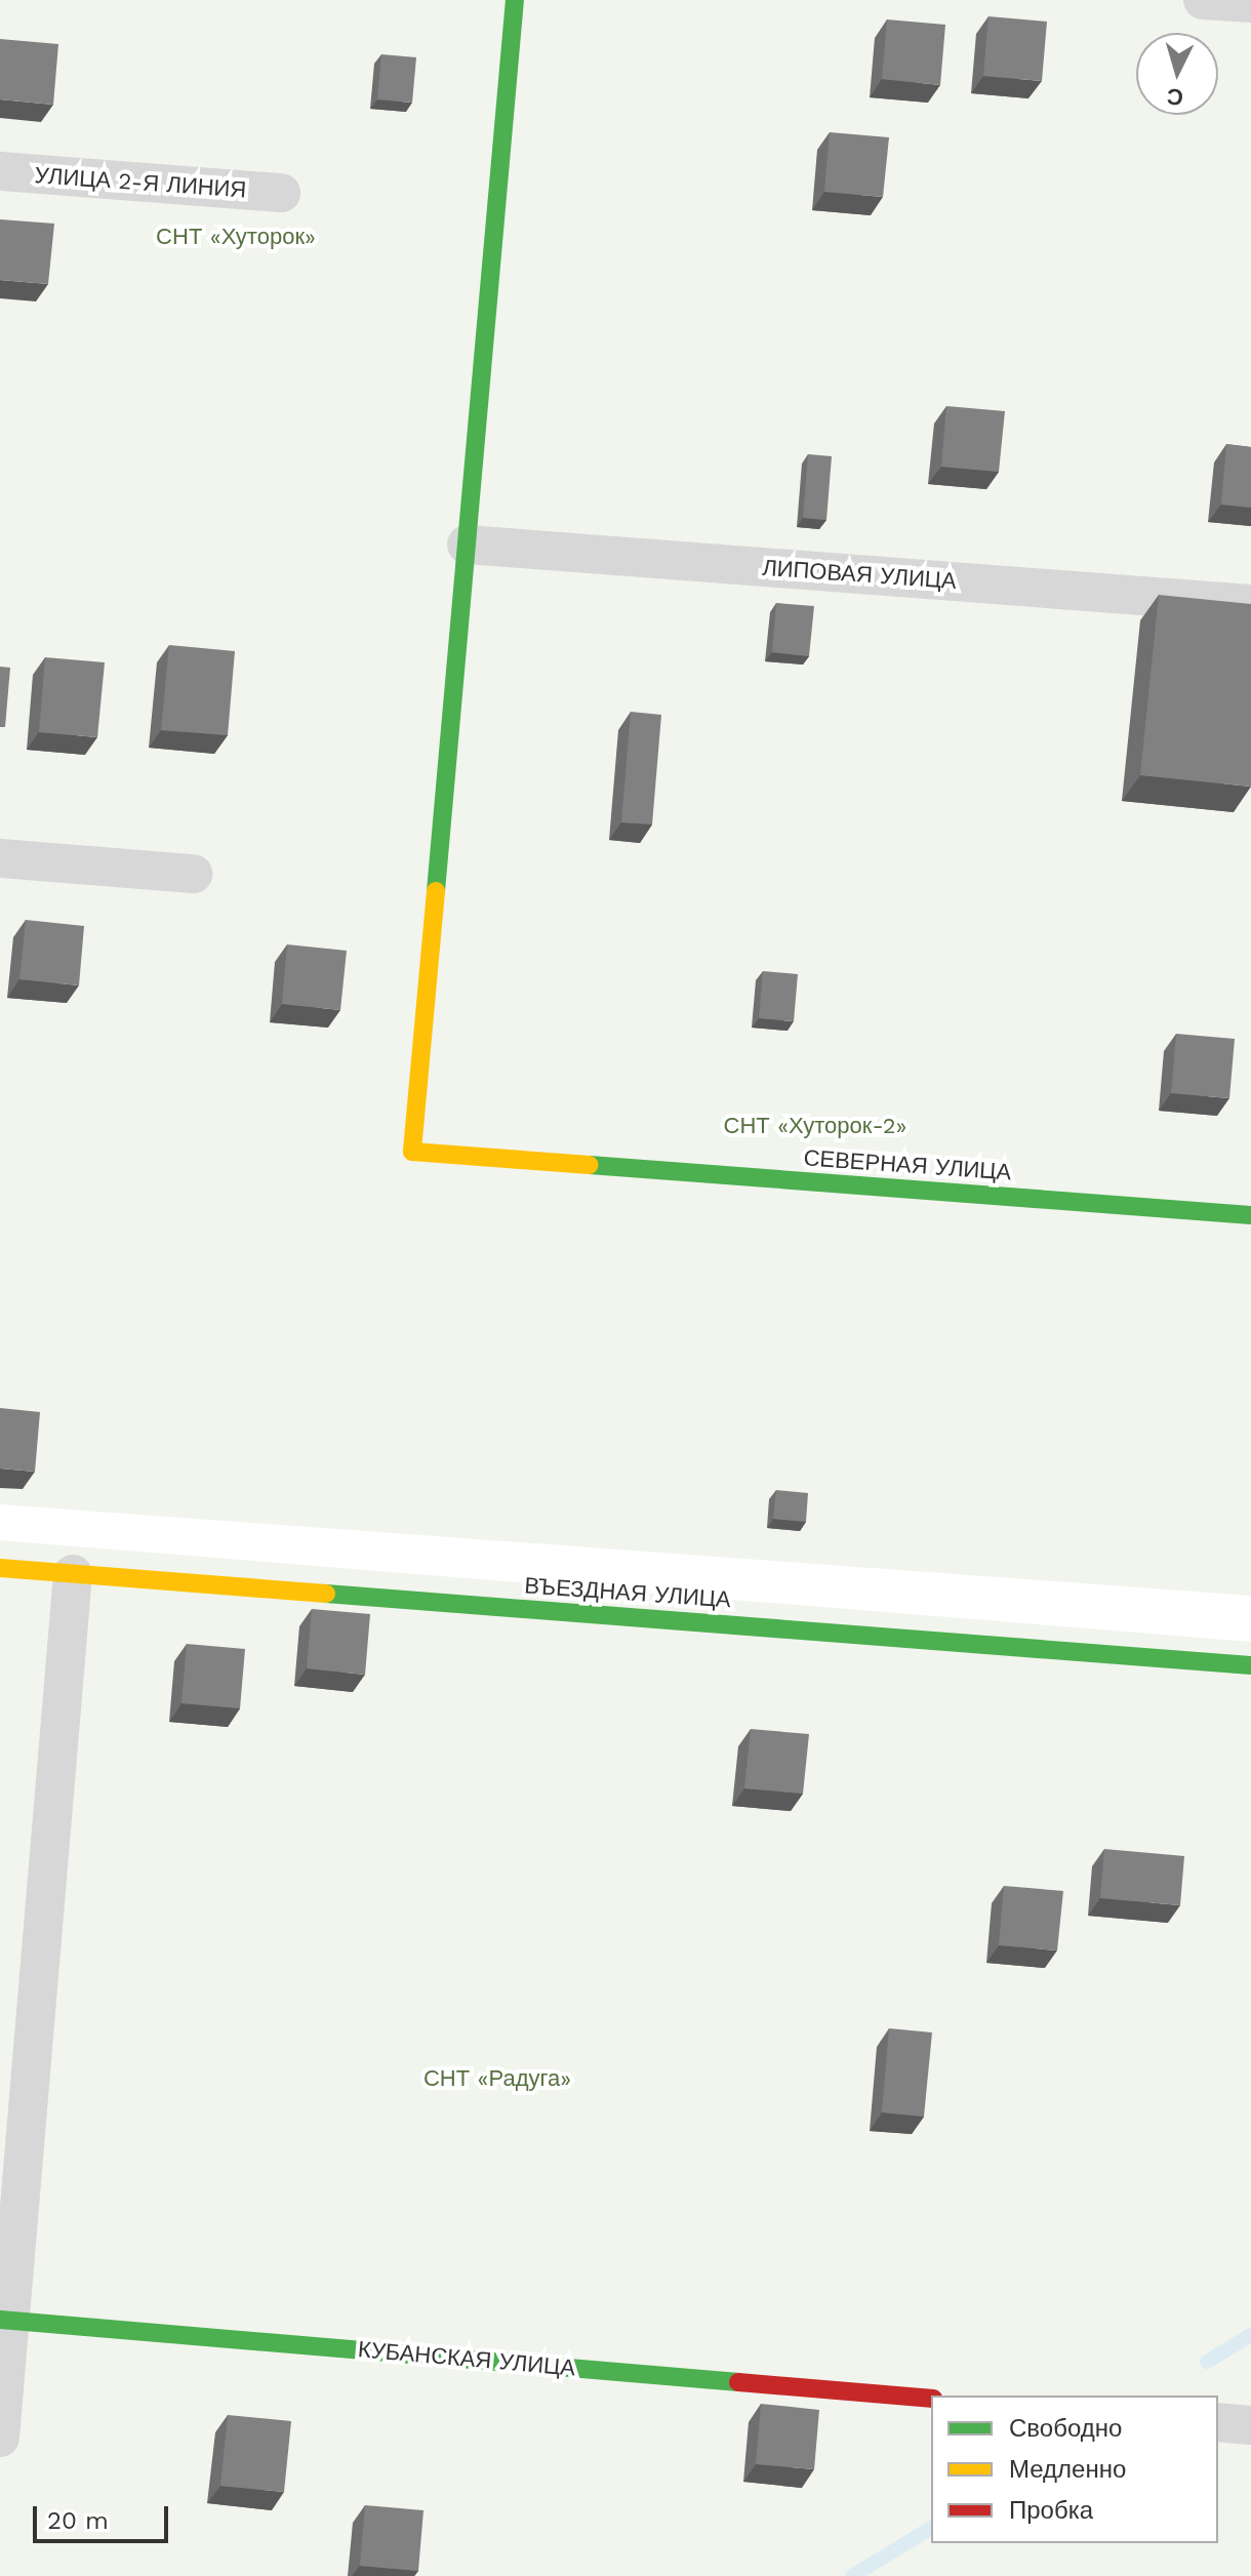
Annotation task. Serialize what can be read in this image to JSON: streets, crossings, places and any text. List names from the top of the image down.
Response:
{
  "streets": {
    "street": [
      "УЛИЦА 2-Я ЛИНИЯ",
      "ЛИПОВАЯ УЛИЦА",
      "СЕВЕРНАЯ УЛИЦА",
      "ВЪЕЗДНАЯ УЛИЦА",
      "КУБАНСКАЯ УЛИЦА"
    ]
  },
  "crossings": [
    ["ЛИПОВАЯ УЛИЦА", "СЕВЕРНАЯ УЛИЦА"]
  ],
  "parks": ["СНТ «Хуторок»", "СНТ «Хуторок-2»", "СНТ «Радуга»"],
  "legend": ["Свободно", "Медленно", "Пробка"],
  "scale_bar": "20 m",
  "north": "bottom"
}
